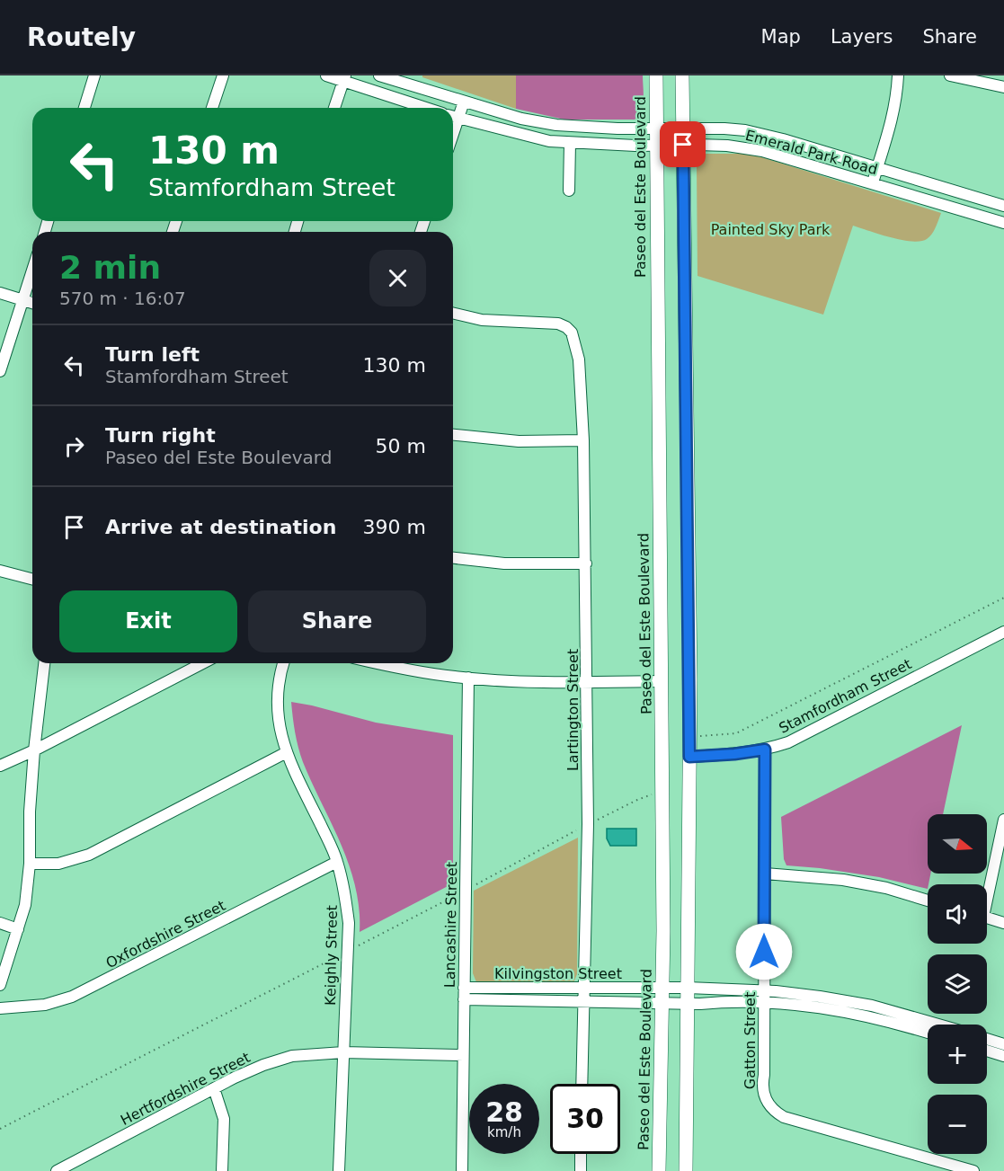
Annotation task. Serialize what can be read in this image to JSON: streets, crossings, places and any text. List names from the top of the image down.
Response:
{
  "streets": {
    "main road": ["Paseo del Este Boulevard"],
    "street": [
      "Emerald Park Road",
      "Stamfordham Street",
      "Lartington Street",
      "Lancashire Street",
      "Oxfordshire Street",
      "Keighly Street",
      "Kilvingston Street",
      "Gatton Street",
      "Hertfordshire Street"
    ]
  },
  "crossings": [
    ["Emerald Park Road", "Paseo del Este Boulevard"],
    ["Paseo del Este Boulevard", "Kilvingston Street"],
    ["Stamfordham Street", "Gatton Street"],
    ["Lartington Street", "Kilvingston Street"],
    ["Lancashire Street", "Kilvingston Street"],
    ["Lancashire Street", "Hertfordshire Street"],
    ["Oxfordshire Street", "Keighly Street"],
    ["Keighly Street", "Hertfordshire Street"],
    ["Kilvingston Street", "Gatton Street"]
  ],
  "parks": ["Painted Sky Park"],
  "north": "right",
  "page": {
    "header": "Routely",
    "nav": ["Map", "Layers", "Share"],
    "turn": ["130 m", "Stamfordham Street"],
    "heading": ["2 min", "570 m · 16:07"],
    "list": [
      {
        "name": "Turn left",
        "note": "Stamfordham Street",
        "value": "130 m"
      },
      {
        "name": "Turn right",
        "note": "Paseo del Este Boulevard",
        "value": "50 m"
      },
      {
        "name": "Arrive at destination",
        "value": "390 m"
      }
    ],
    "buttons": ["Exit", "Share"],
    "map_buttons": ["+", "−"],
    "speed": "28 km/h",
    "limit": "30"
  }
}
